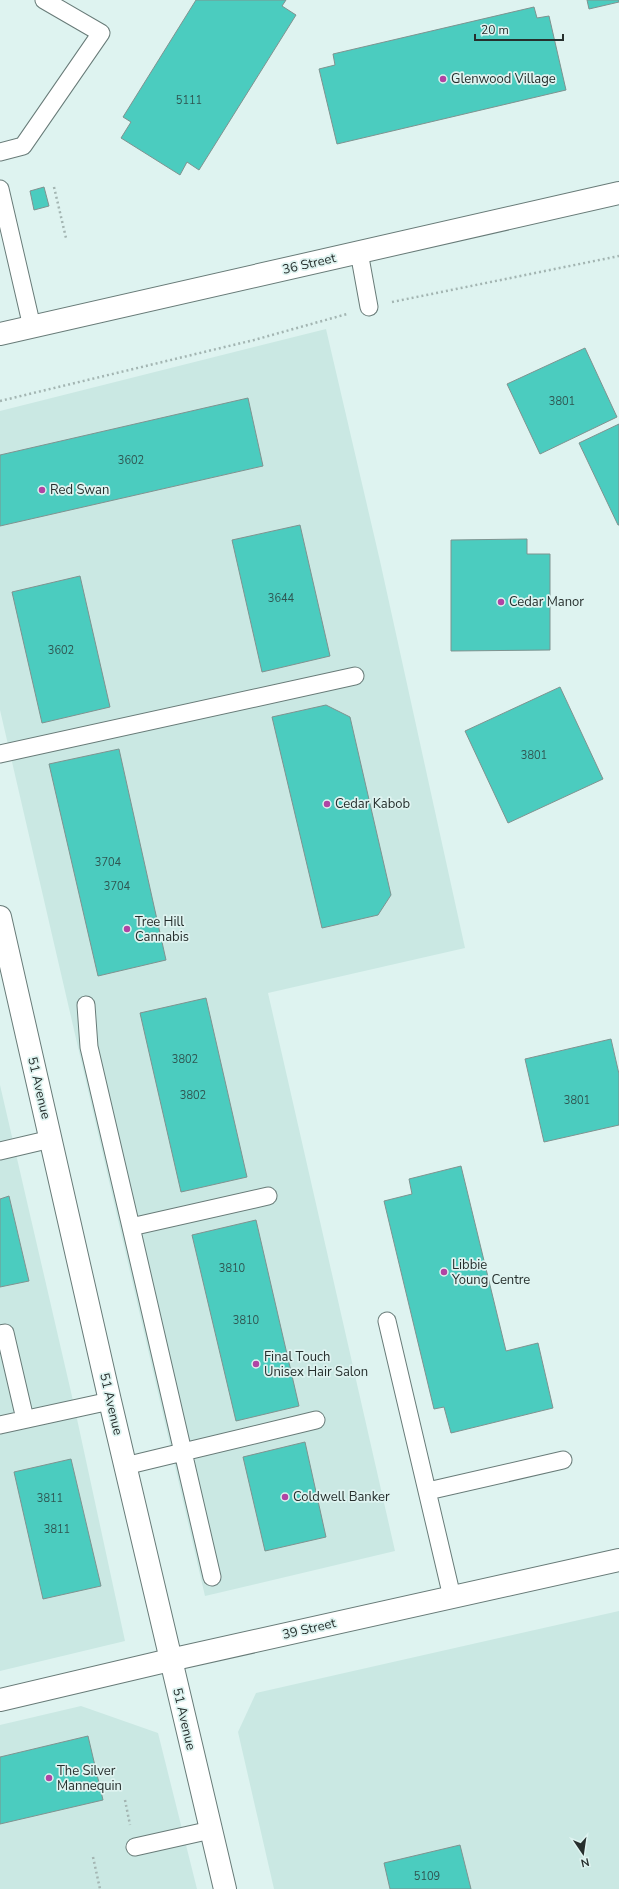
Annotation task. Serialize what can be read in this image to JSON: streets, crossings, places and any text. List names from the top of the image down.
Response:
{
  "streets": {
    "street": ["36 Street", "51 Avenue", "39 Street"]
  },
  "crossings": [
    ["51 Avenue", "39 Street"]
  ],
  "places": [
    "Glenwood Village",
    "Red Swan",
    "Cedar Manor",
    "Cedar Kabob",
    "Tree Hill Cannabis",
    "Libbie Young Centre",
    "Final Touch Unisex Hair Salon",
    "Coldwell Banker",
    "The Silver Mannequin"
  ],
  "house_numbers": [
    "5111",
    "3801",
    "3602",
    "3644",
    "3602",
    "3801",
    "3704",
    "3704",
    "3802",
    "3802",
    "3801",
    "3810",
    "3810",
    "3811",
    "3811",
    "5109"
  ],
  "scale_bar": "20 m",
  "north": "bottom"
}
